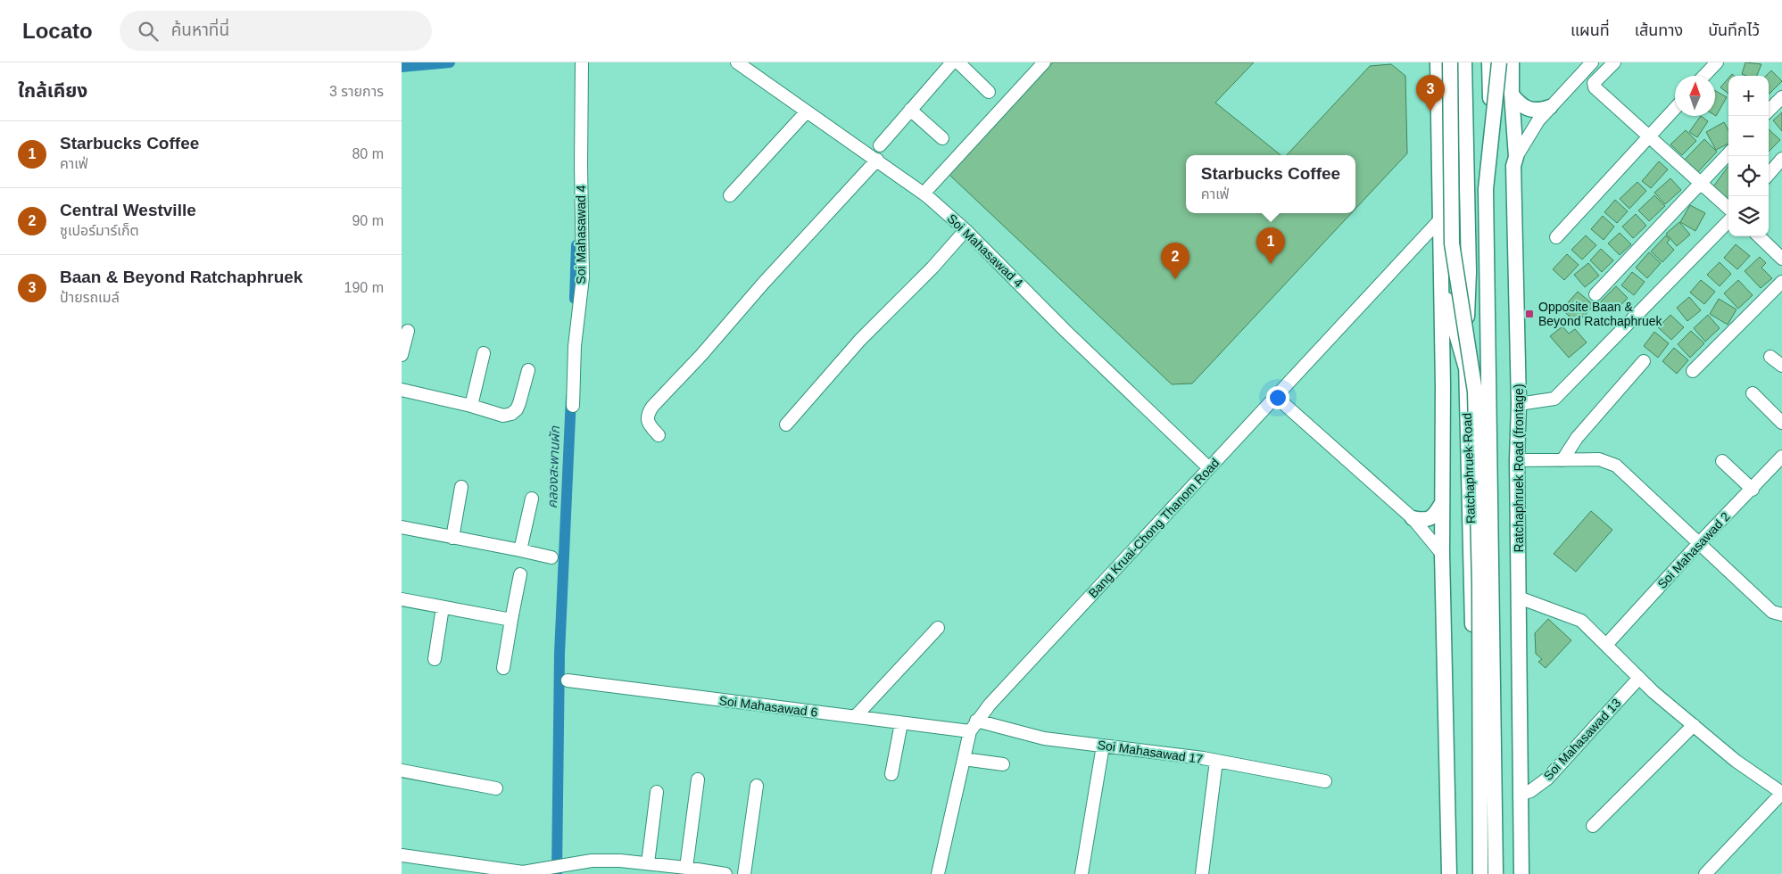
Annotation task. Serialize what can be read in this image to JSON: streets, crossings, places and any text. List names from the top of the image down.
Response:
{
  "streets": {
    "main road": ["Ratchaphruek Road", "Ratchaphruek Road (frontage)"],
    "street": [
      "Soi Mahasawad 4",
      "Bang Kruai-Chong Thanom Road",
      "Soi Mahasawad 2",
      "Soi Mahasawad 6",
      "Soi Mahasawad 13",
      "Soi Mahasawad 17"
    ]
  },
  "crossings": [
    ["Soi Mahasawad 4", "Bang Kruai-Chong Thanom Road"],
    ["Ratchaphruek Road (frontage)", "Soi Mahasawad 13"],
    ["Bang Kruai-Chong Thanom Road", "Soi Mahasawad 6"],
    ["Bang Kruai-Chong Thanom Road", "Soi Mahasawad 17"]
  ],
  "water": ["คลองสะพานผัก"],
  "places": {
    "transit": ["Opposite Baan & Beyond Ratchaphruek"]
  },
  "north": "top",
  "page": {
    "header": "Locato",
    "search": "ค้นหาที่นี่",
    "nav": ["แผนที่", "เส้นทาง", "บันทึกไว้"],
    "heading": ["ใกล้เคียง", "3 รายการ"],
    "pins": ["3", "1", "2"],
    "map_buttons": ["+", "−"],
    "list": [
      {
        "mark": "1",
        "name": "Starbucks Coffee",
        "note": "คาเฟ่",
        "value": "80 m"
      },
      {
        "mark": "2",
        "name": "Central Westville",
        "note": "ซูเปอร์มาร์เก็ต",
        "value": "90 m"
      },
      {
        "mark": "3",
        "name": "Baan & Beyond Ratchaphruek",
        "note": "ป้ายรถเมล์",
        "value": "190 m"
      }
    ],
    "popup": ["Starbucks Coffee", "คาเฟ่"]
  }
}
